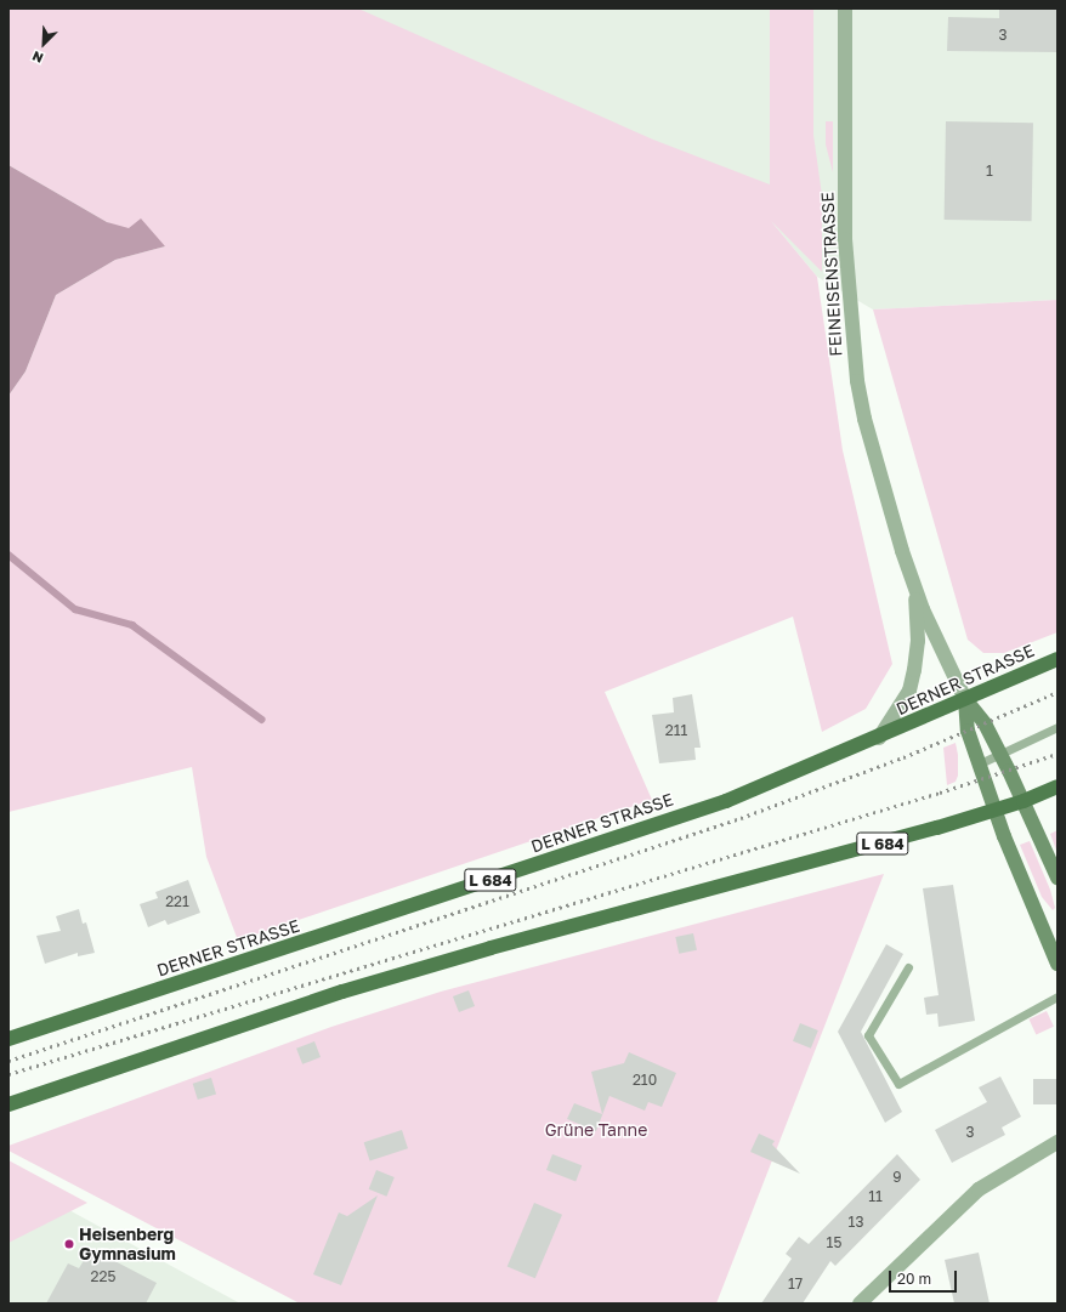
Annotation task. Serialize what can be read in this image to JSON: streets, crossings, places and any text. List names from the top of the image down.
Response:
{
  "streets": {
    "main road": ["DERNER STRASSE", "L 684"],
    "street": ["FEINEISENSTRASSE"]
  },
  "crossings": [
    ["FEINEISENSTRASSE", "DERNER STRASSE"],
    ["FEINEISENSTRASSE", "L 684"]
  ],
  "parks": ["Grüne Tanne"],
  "places": ["Heisenberg Gymnasium"],
  "house_numbers": [
    "3",
    "1",
    "211",
    "221",
    "210",
    "3",
    "9",
    "11",
    "13",
    "15",
    "225",
    "17"
  ],
  "scale_bar": "20 m",
  "north": "bottom left"
}
